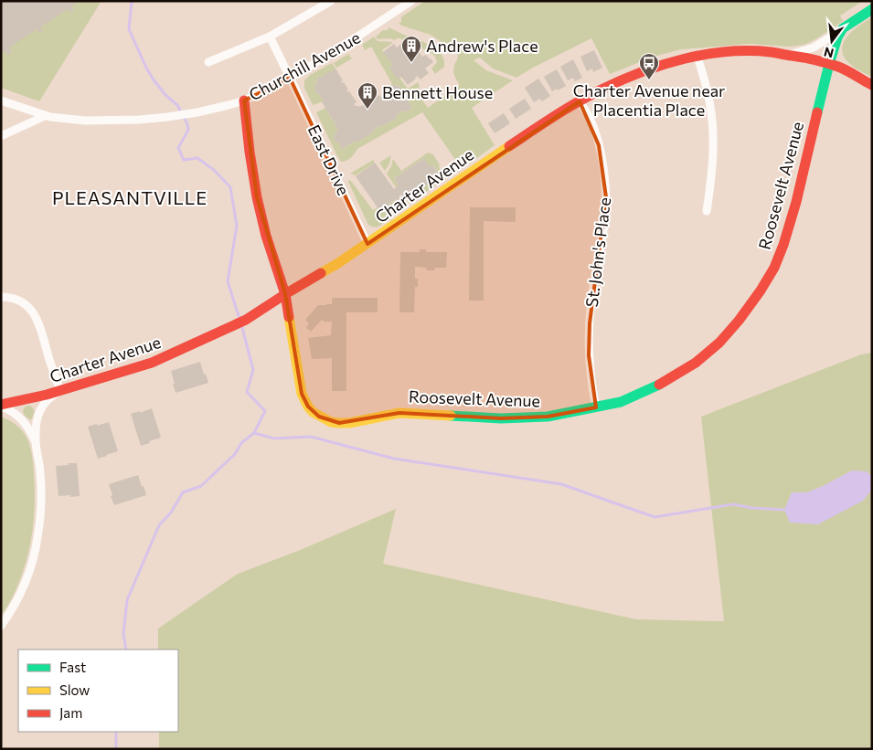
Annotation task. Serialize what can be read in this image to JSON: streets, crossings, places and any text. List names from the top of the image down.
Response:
{
  "streets": {
    "street": [
      "Churchill Avenue",
      "East Drive",
      "Charter Avenue",
      "Roosevelt Avenue",
      "St. John's Place"
    ]
  },
  "crossings": [
    ["Churchill Avenue", "East Drive"],
    ["Churchill Avenue", "Roosevelt Avenue"],
    ["East Drive", "Charter Avenue"],
    ["Charter Avenue", "Roosevelt Avenue"],
    ["Charter Avenue", "St. John's Place"],
    ["Roosevelt Avenue", "St. John's Place"]
  ],
  "districts": ["PLEASANTVILLE"],
  "places": {
    "building": ["Andrew's Place", "Bennett House"],
    "bus stop": ["Charter Avenue near Placentia Place"]
  },
  "legend": ["Fast", "Slow", "Jam"],
  "north": "bottom"
}
